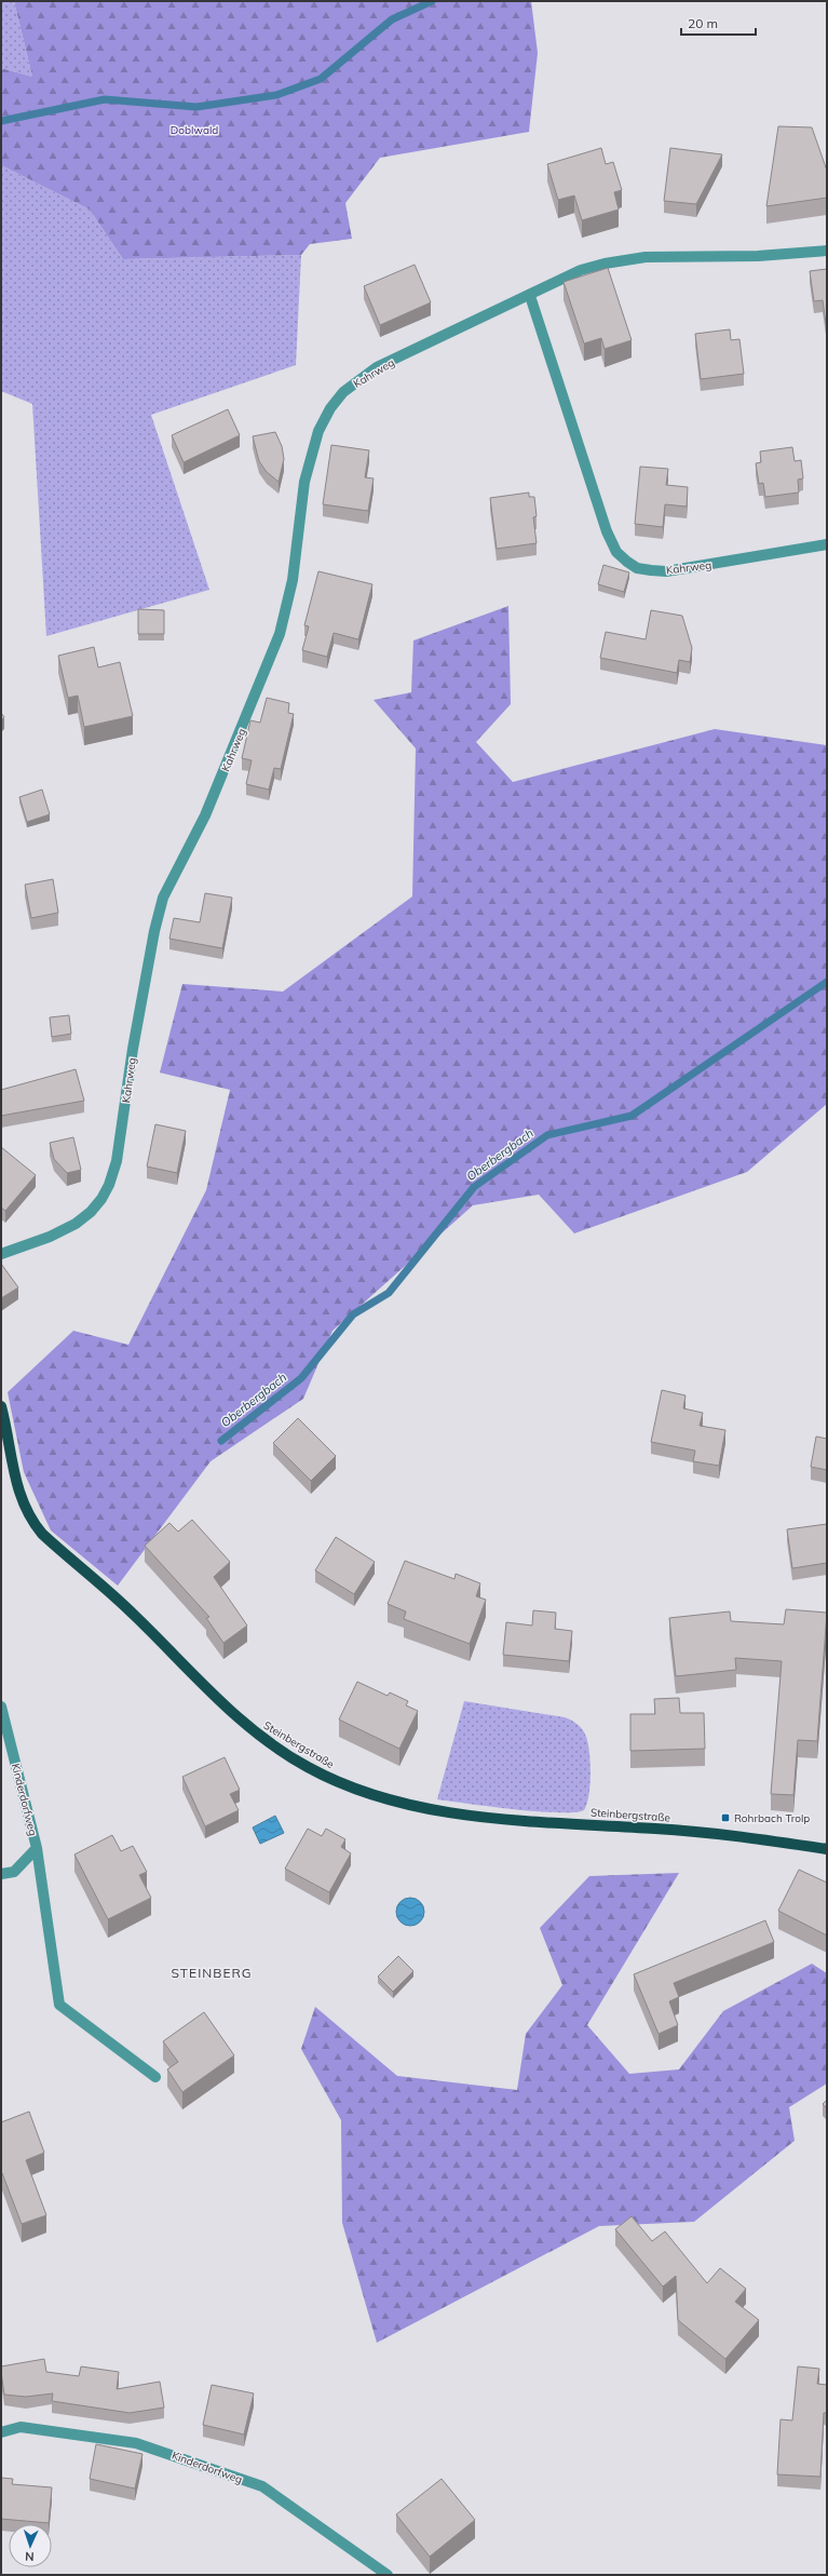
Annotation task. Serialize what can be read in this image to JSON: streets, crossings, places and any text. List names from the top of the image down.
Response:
{
  "streets": {
    "main road": ["Steinbergstraße"],
    "street": ["Kahrweg", "Kinderdorfweg"]
  },
  "districts": ["STEINBERG"],
  "water": ["Oberbergbach"],
  "parks": ["Doblwald"],
  "places": {
    "transit": ["Rohrbach Trolp"]
  },
  "scale_bar": "20 m",
  "north": "bottom"
}
